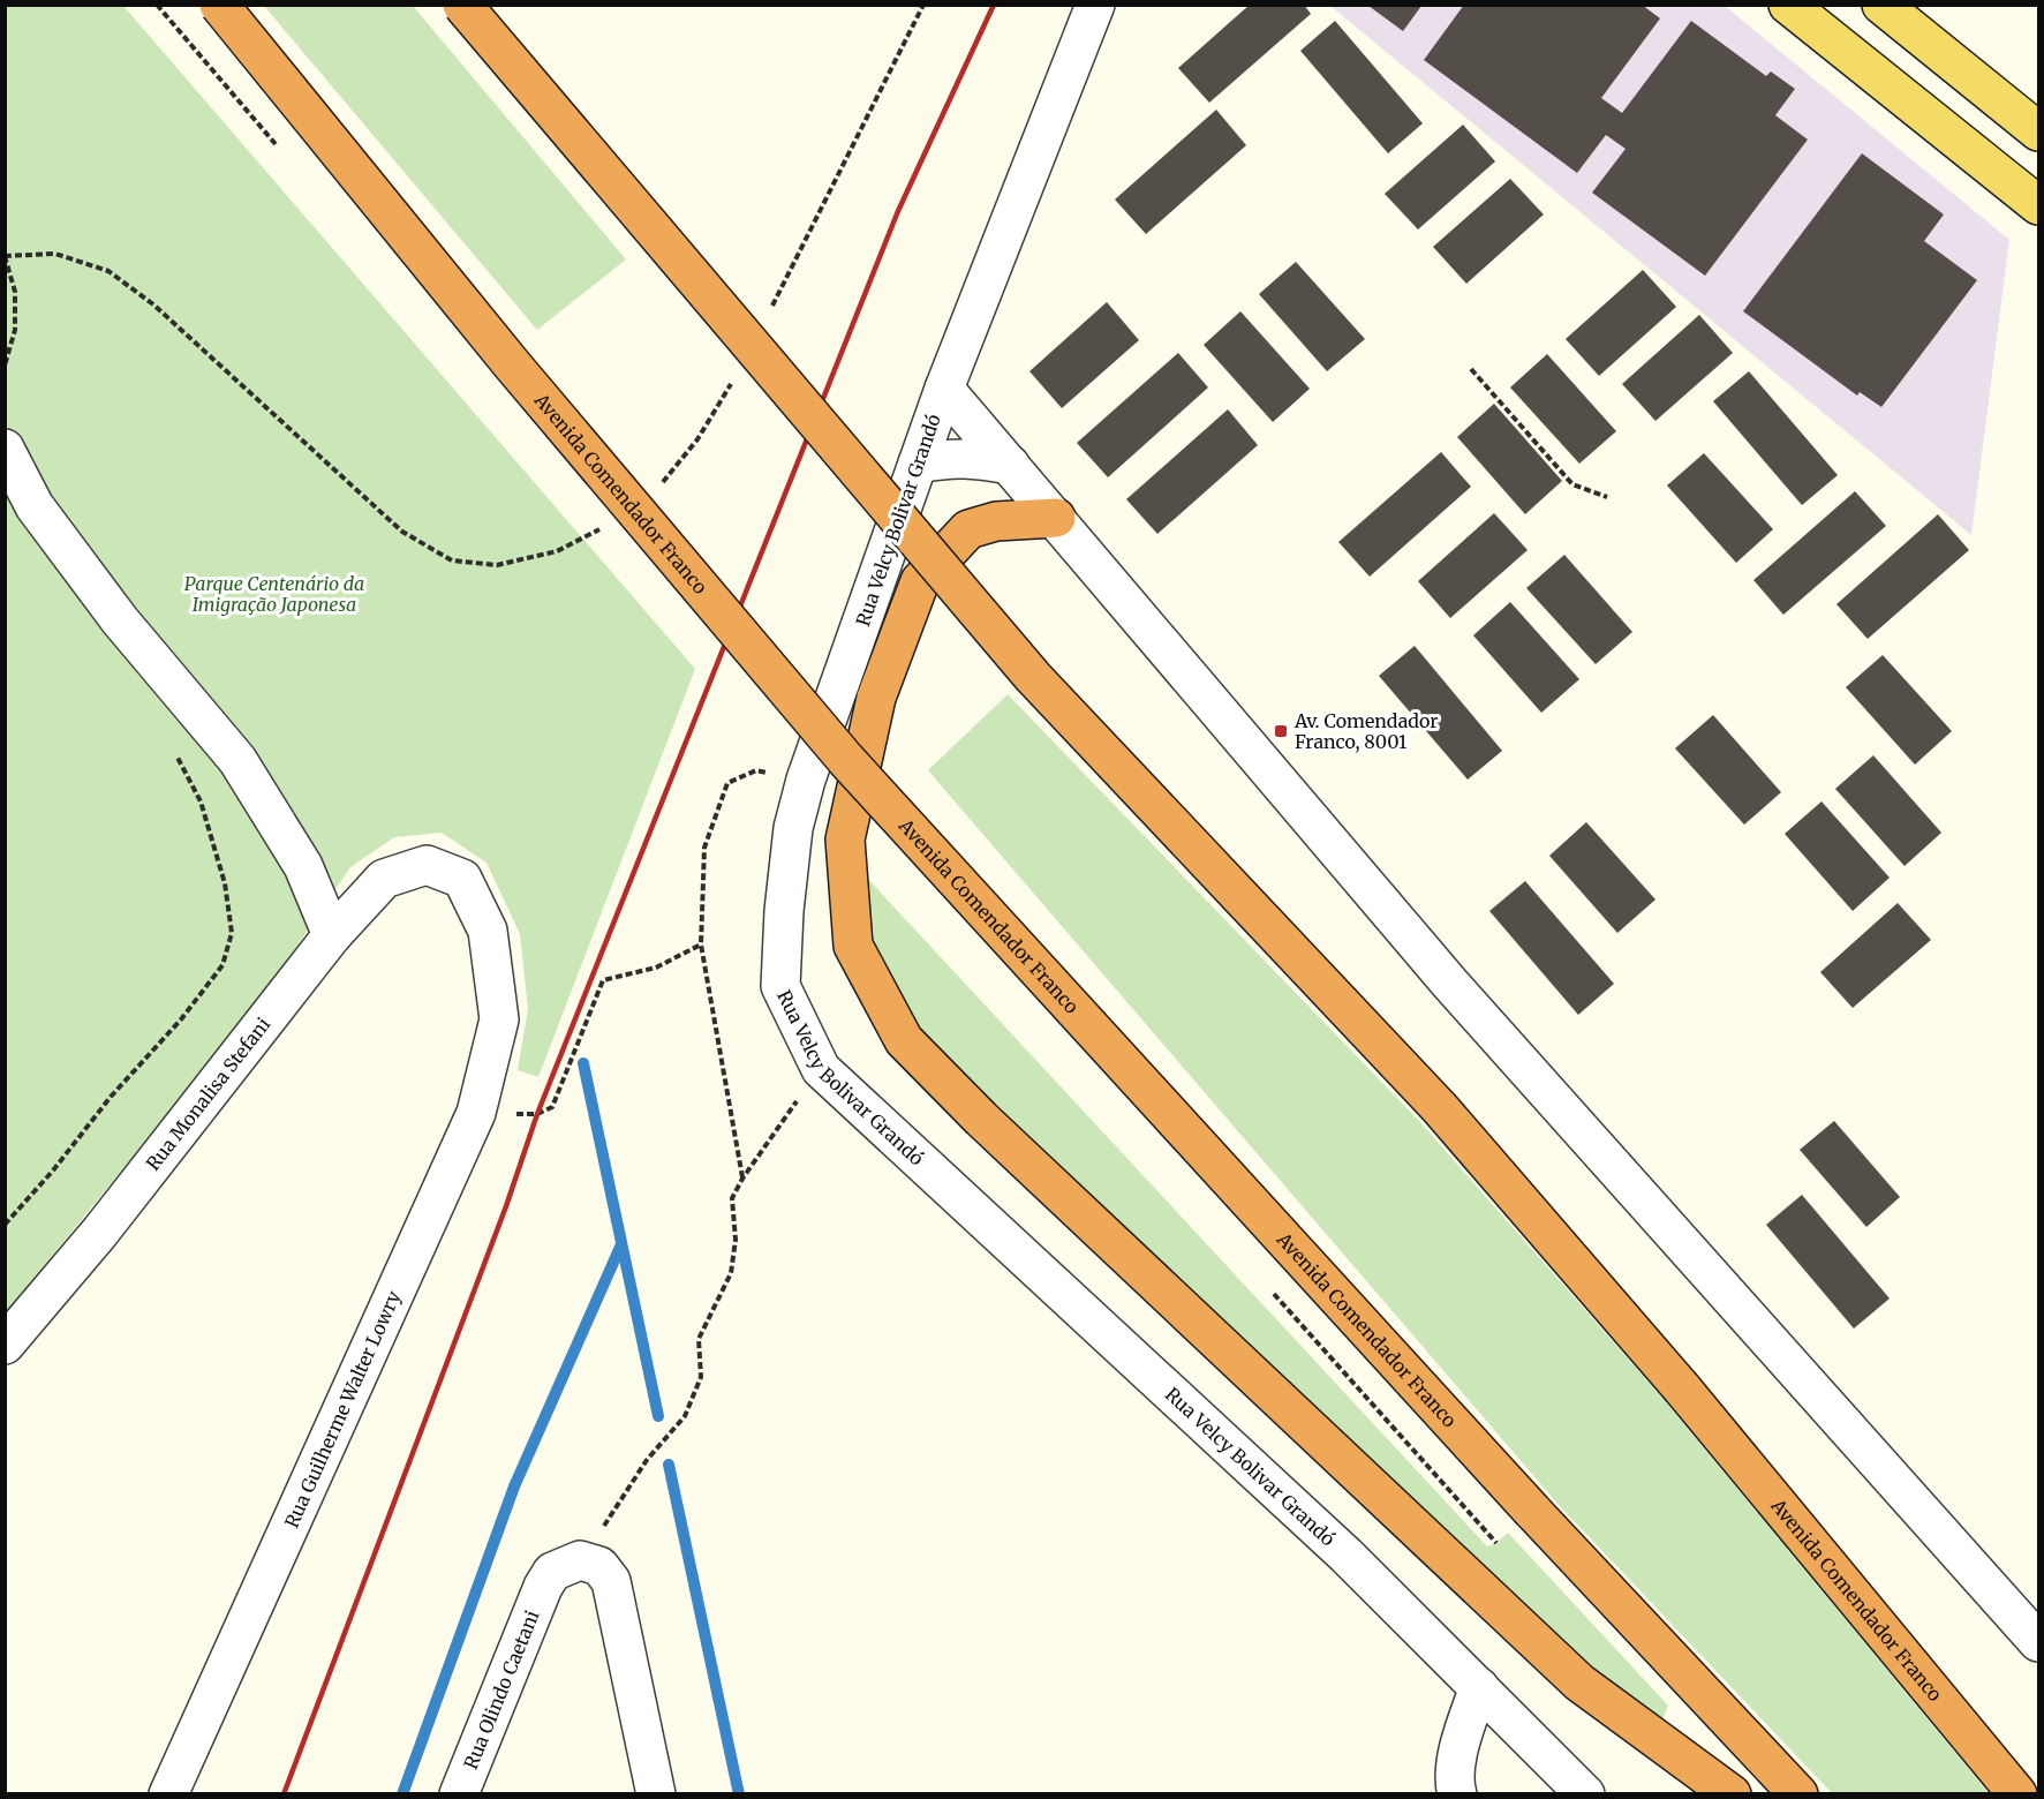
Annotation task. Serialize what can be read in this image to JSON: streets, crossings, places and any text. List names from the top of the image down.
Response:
{
  "streets": {
    "highway": ["Avenida Comendador Franco"],
    "street": [
      "Rua Velcy Bolivar Grandó",
      "Rua Monalisa Stefani",
      "Rua Guilherme Walter Lowry",
      "Rua Olindo Caetani"
    ]
  },
  "crossings": [
    ["Rua Monalisa Stefani", "Rua Guilherme Walter Lowry"]
  ],
  "parks": ["Parque Centenário da Imigração Japonesa"],
  "places": {
    "transit": ["Av. Comendador Franco, 8001"]
  }
}
